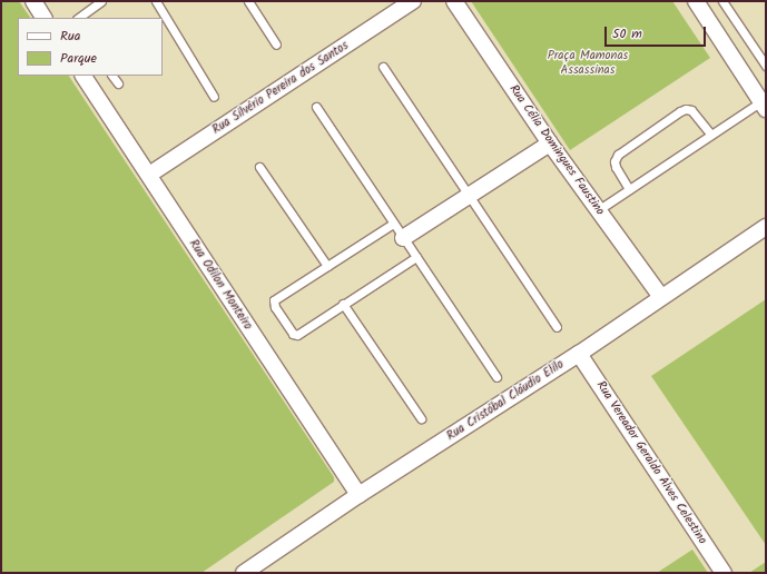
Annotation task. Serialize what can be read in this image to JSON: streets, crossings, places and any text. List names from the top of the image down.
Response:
{
  "streets": {
    "street": [
      "Rua Silvério Pereira dos Santos",
      "Rua Célia Domingues Faustino",
      "Rua Odilon Monteiro",
      "Rua Cristóbal Cláudio Elilo",
      "Rua Vereador Geraldo Alves Celestino"
    ]
  },
  "crossings": [
    ["Rua Silvério Pereira dos Santos", "Rua Odilon Monteiro"],
    ["Rua Célia Domingues Faustino", "Rua Cristóbal Cláudio Elilo"],
    ["Rua Odilon Monteiro", "Rua Cristóbal Cláudio Elilo"],
    ["Rua Cristóbal Cláudio Elilo", "Rua Vereador Geraldo Alves Celestino"]
  ],
  "parks": ["Praça Mamonas Assassinas"],
  "legend": ["Rua", "Parque"],
  "scale_bar": "50 m"
}
